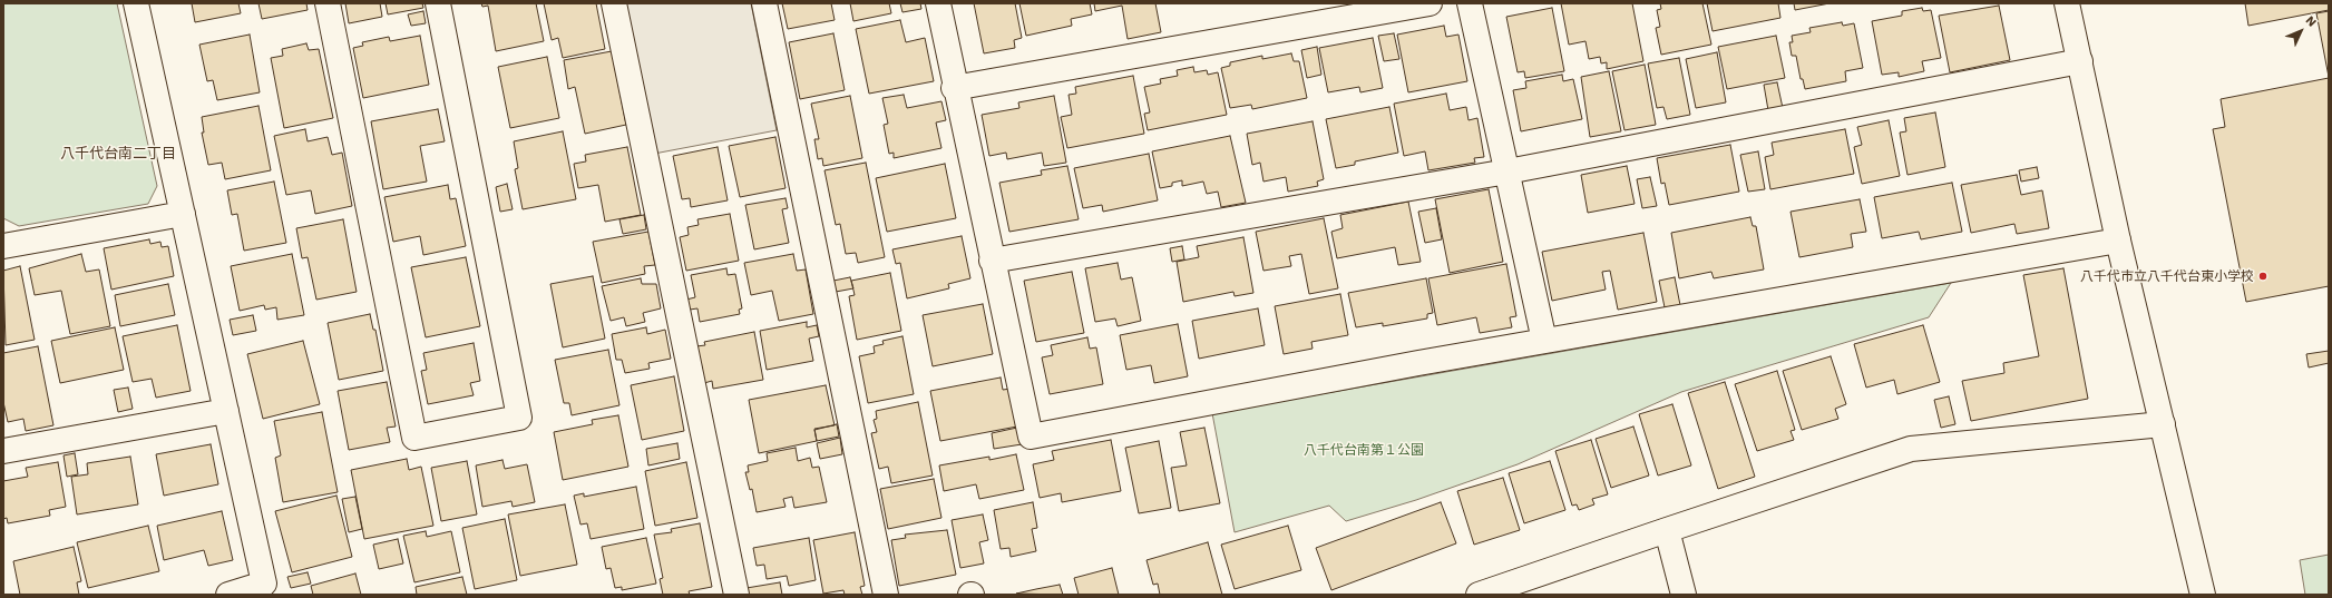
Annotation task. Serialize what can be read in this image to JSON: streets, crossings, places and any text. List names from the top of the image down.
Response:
{
  "districts": ["八千代台南二丁目"],
  "parks": ["八千代台南第１公園"],
  "places": ["八千代市立八千代台東小学校"],
  "north": "top right"
}
